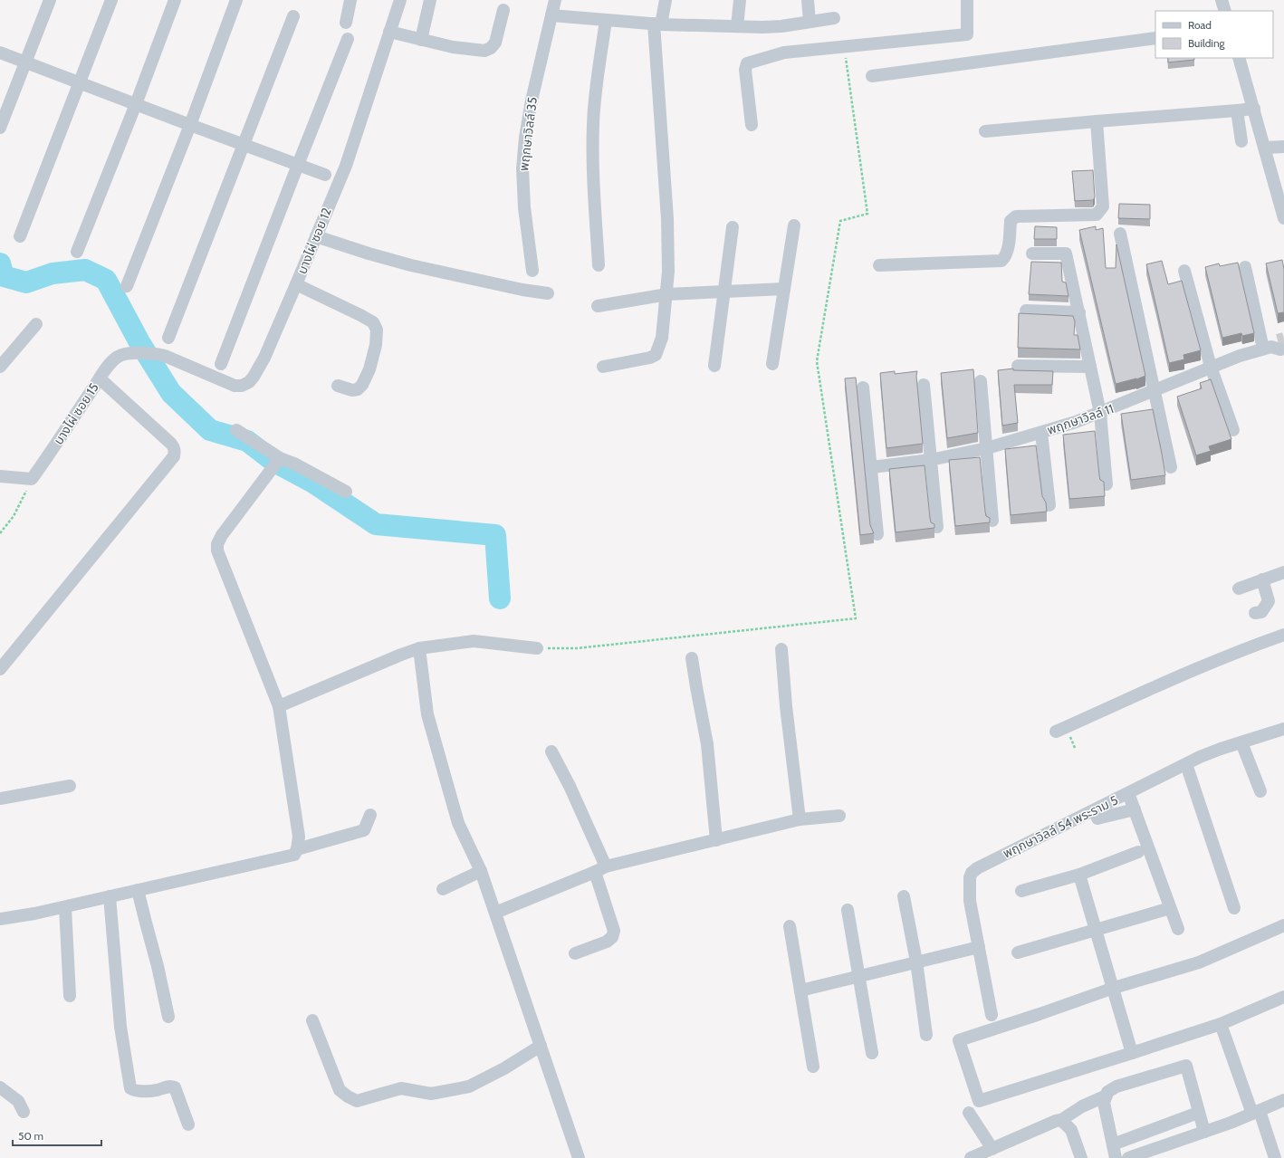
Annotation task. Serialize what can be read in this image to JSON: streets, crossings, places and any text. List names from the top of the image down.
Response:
{
  "streets": {
    "street": [
      "พฤกษาวิลล์ 35",
      "บางไผ่ ซอย 12",
      "บางไผ่ ซอย 15",
      "พฤกษาวิลล์ 11",
      "พฤกษาวิลล์ 54 พระราม 5"
    ]
  },
  "crossings": [
    ["บางไผ่ ซอย 12", "บางไผ่ ซอย 15"]
  ],
  "legend": ["Road", "Building"],
  "scale_bar": "50 m"
}
